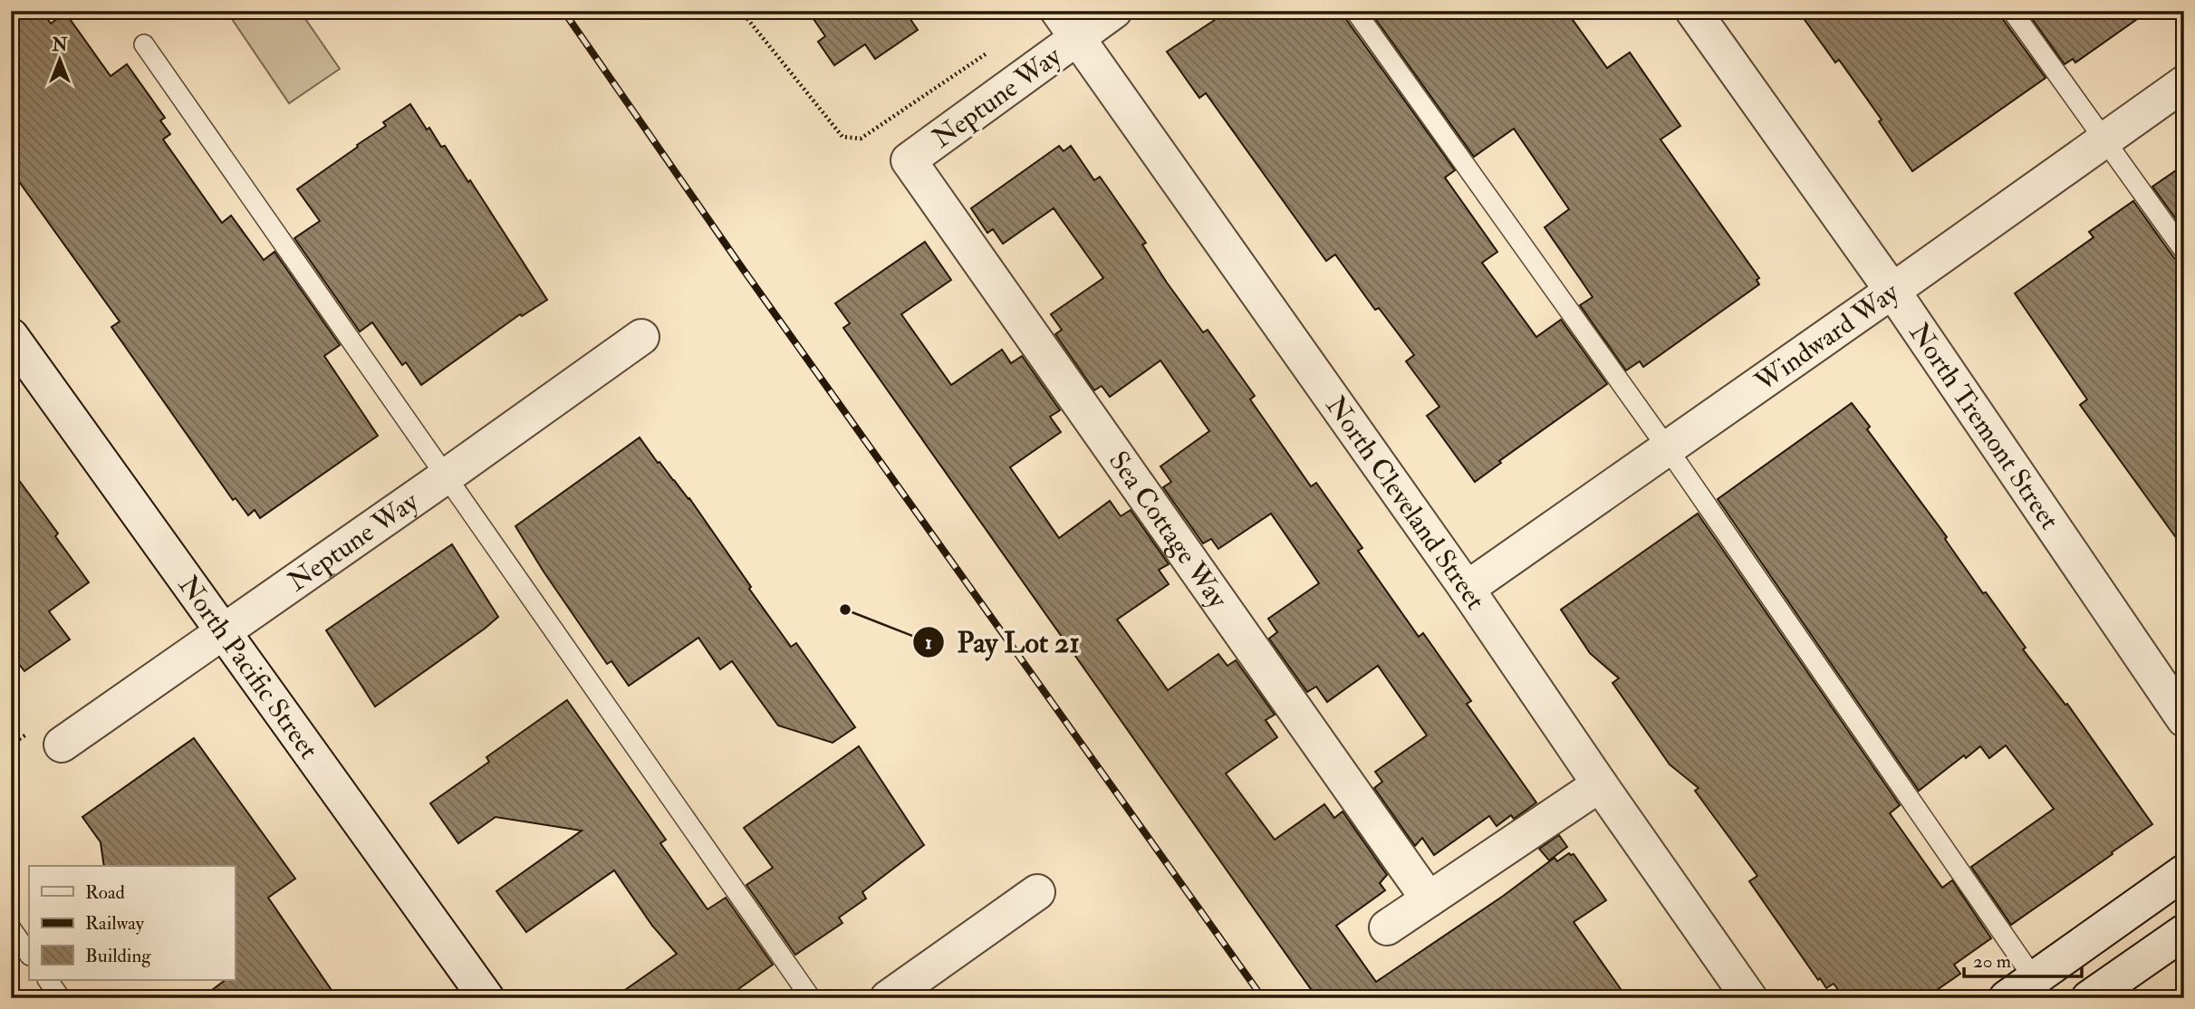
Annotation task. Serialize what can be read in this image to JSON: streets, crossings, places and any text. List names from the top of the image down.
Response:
{
  "streets": {
    "street": [
      "Neptune Way",
      "Windward Way",
      "North Tremont Street",
      "North Cleveland Street",
      "Sea Cottage Way",
      "North Pacific Street"
    ]
  },
  "crossings": [
    ["Neptune Way", "North Cleveland Street"],
    ["Neptune Way", "Sea Cottage Way"],
    ["Neptune Way", "North Pacific Street"],
    ["Windward Way", "North Tremont Street"],
    ["Windward Way", "North Cleveland Street"]
  ],
  "places": ["Pay Lot 21"],
  "legend": ["Road", "Railway", "Building"],
  "scale_bar": "20 m",
  "north": "top"
}
